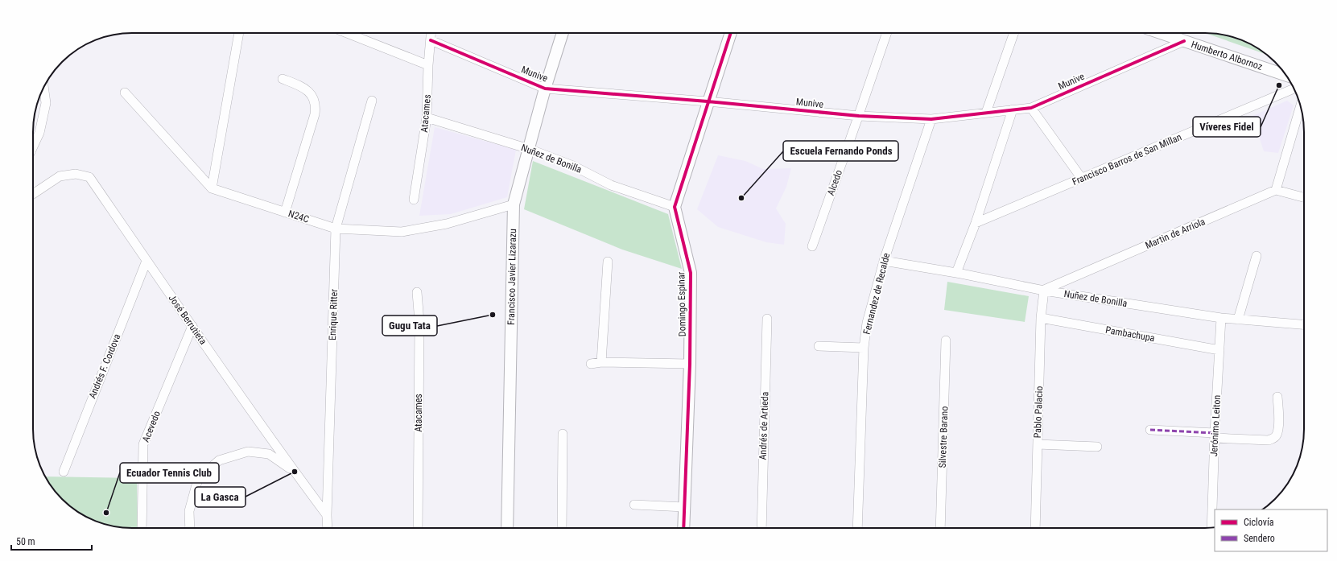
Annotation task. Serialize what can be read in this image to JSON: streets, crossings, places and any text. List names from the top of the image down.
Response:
{
  "streets": {
    "street": [
      "Humberto Albornoz",
      "Munive",
      "Atacames",
      "Nuñez de Bonilla",
      "Francisco Barros de San Millan",
      "Alcedo",
      "N24C",
      "Martin de Arriola",
      "Francisco Javier Lizarazu",
      "Fernandez de Recalde",
      "Domingo Espinar",
      "Enrique Ritter",
      "José Berrutieta",
      "Pambachupa",
      "Andrés F. Cordova",
      "Pablo Palacio",
      "Andrés de Artieda",
      "Jerónimo Leiton",
      "Acevedo",
      "Silvestre Barano"
    ]
  },
  "crossings": [
    ["Humberto Albornoz", "Munive"],
    ["Munive", "Atacames"],
    ["Munive", "Alcedo"],
    ["Munive", "Francisco Javier Lizarazu"],
    ["Munive", "Fernandez de Recalde"],
    ["Atacames", "Nuñez de Bonilla"],
    ["Nuñez de Bonilla", "Martin de Arriola"],
    ["Nuñez de Bonilla", "Francisco Javier Lizarazu"],
    ["Nuñez de Bonilla", "Fernandez de Recalde"],
    ["Nuñez de Bonilla", "Domingo Espinar"],
    ["Nuñez de Bonilla", "Pablo Palacio"],
    ["Nuñez de Bonilla", "Jerónimo Leiton"],
    ["N24C", "Francisco Javier Lizarazu"],
    ["N24C", "Enrique Ritter"],
    ["Martin de Arriola", "Pablo Palacio"],
    ["Enrique Ritter", "José Berrutieta"],
    ["José Berrutieta", "Andrés F. Cordova"],
    ["José Berrutieta", "Acevedo"],
    ["Pambachupa", "Pablo Palacio"],
    ["Pambachupa", "Jerónimo Leiton"]
  ],
  "places": [
    "Víveres Fidel",
    "Escuela Fernando Ponds",
    "Gugu Tata",
    "La Gasca",
    "Ecuador Tennis Club"
  ],
  "legend": ["Ciclovía", "Sendero"],
  "scale_bar": "50 m"
}
